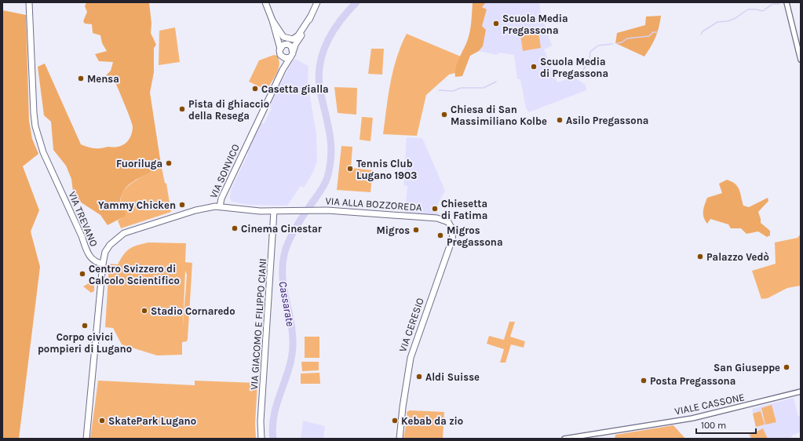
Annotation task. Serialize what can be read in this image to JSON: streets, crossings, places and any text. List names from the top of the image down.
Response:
{
  "streets": {
    "main road": [
      "VIA SONVICO",
      "VIA ALLA BOZZOREDA",
      "VIA TREVANO",
      "VIA GIACOMO E FILIPPO CIANI",
      "VIA CERESIO"
    ],
    "street": ["VIALE CASSONE"]
  },
  "crossings": [
    ["VIA SONVICO", "VIA TREVANO"],
    ["VIA ALLA BOZZOREDA", "VIA GIACOMO E FILIPPO CIANI"],
    ["VIA ALLA BOZZOREDA", "VIA CERESIO"]
  ],
  "water": ["Cassarate"],
  "places": [
    "Scuola Media Pregassona",
    "Scuola Media di Pregassona",
    "Mensa",
    "Casetta gialla",
    "Pista di ghiaccio della Resega",
    "Chiesa di San Massimiliano Kolbe",
    "Asilo Pregassona",
    "Fuoriluga",
    "Tennis Club Lugano 1903",
    "Yammy Chicken",
    "Chiesetta di Fatima",
    "Cinema Cinestar",
    "Migros",
    "Migros Pregassona",
    "Palazzo Vedò",
    "Centro Svizzero di Calcolo Scientifico",
    "Stadio Cornaredo",
    "Corpo civici pompieri di Lugano",
    "San Giuseppe",
    "Aldi Suisse",
    "Posta Pregassona",
    "SkatePark Lugano",
    "Kebab da zio"
  ],
  "scale_bar": "100 m"
}
